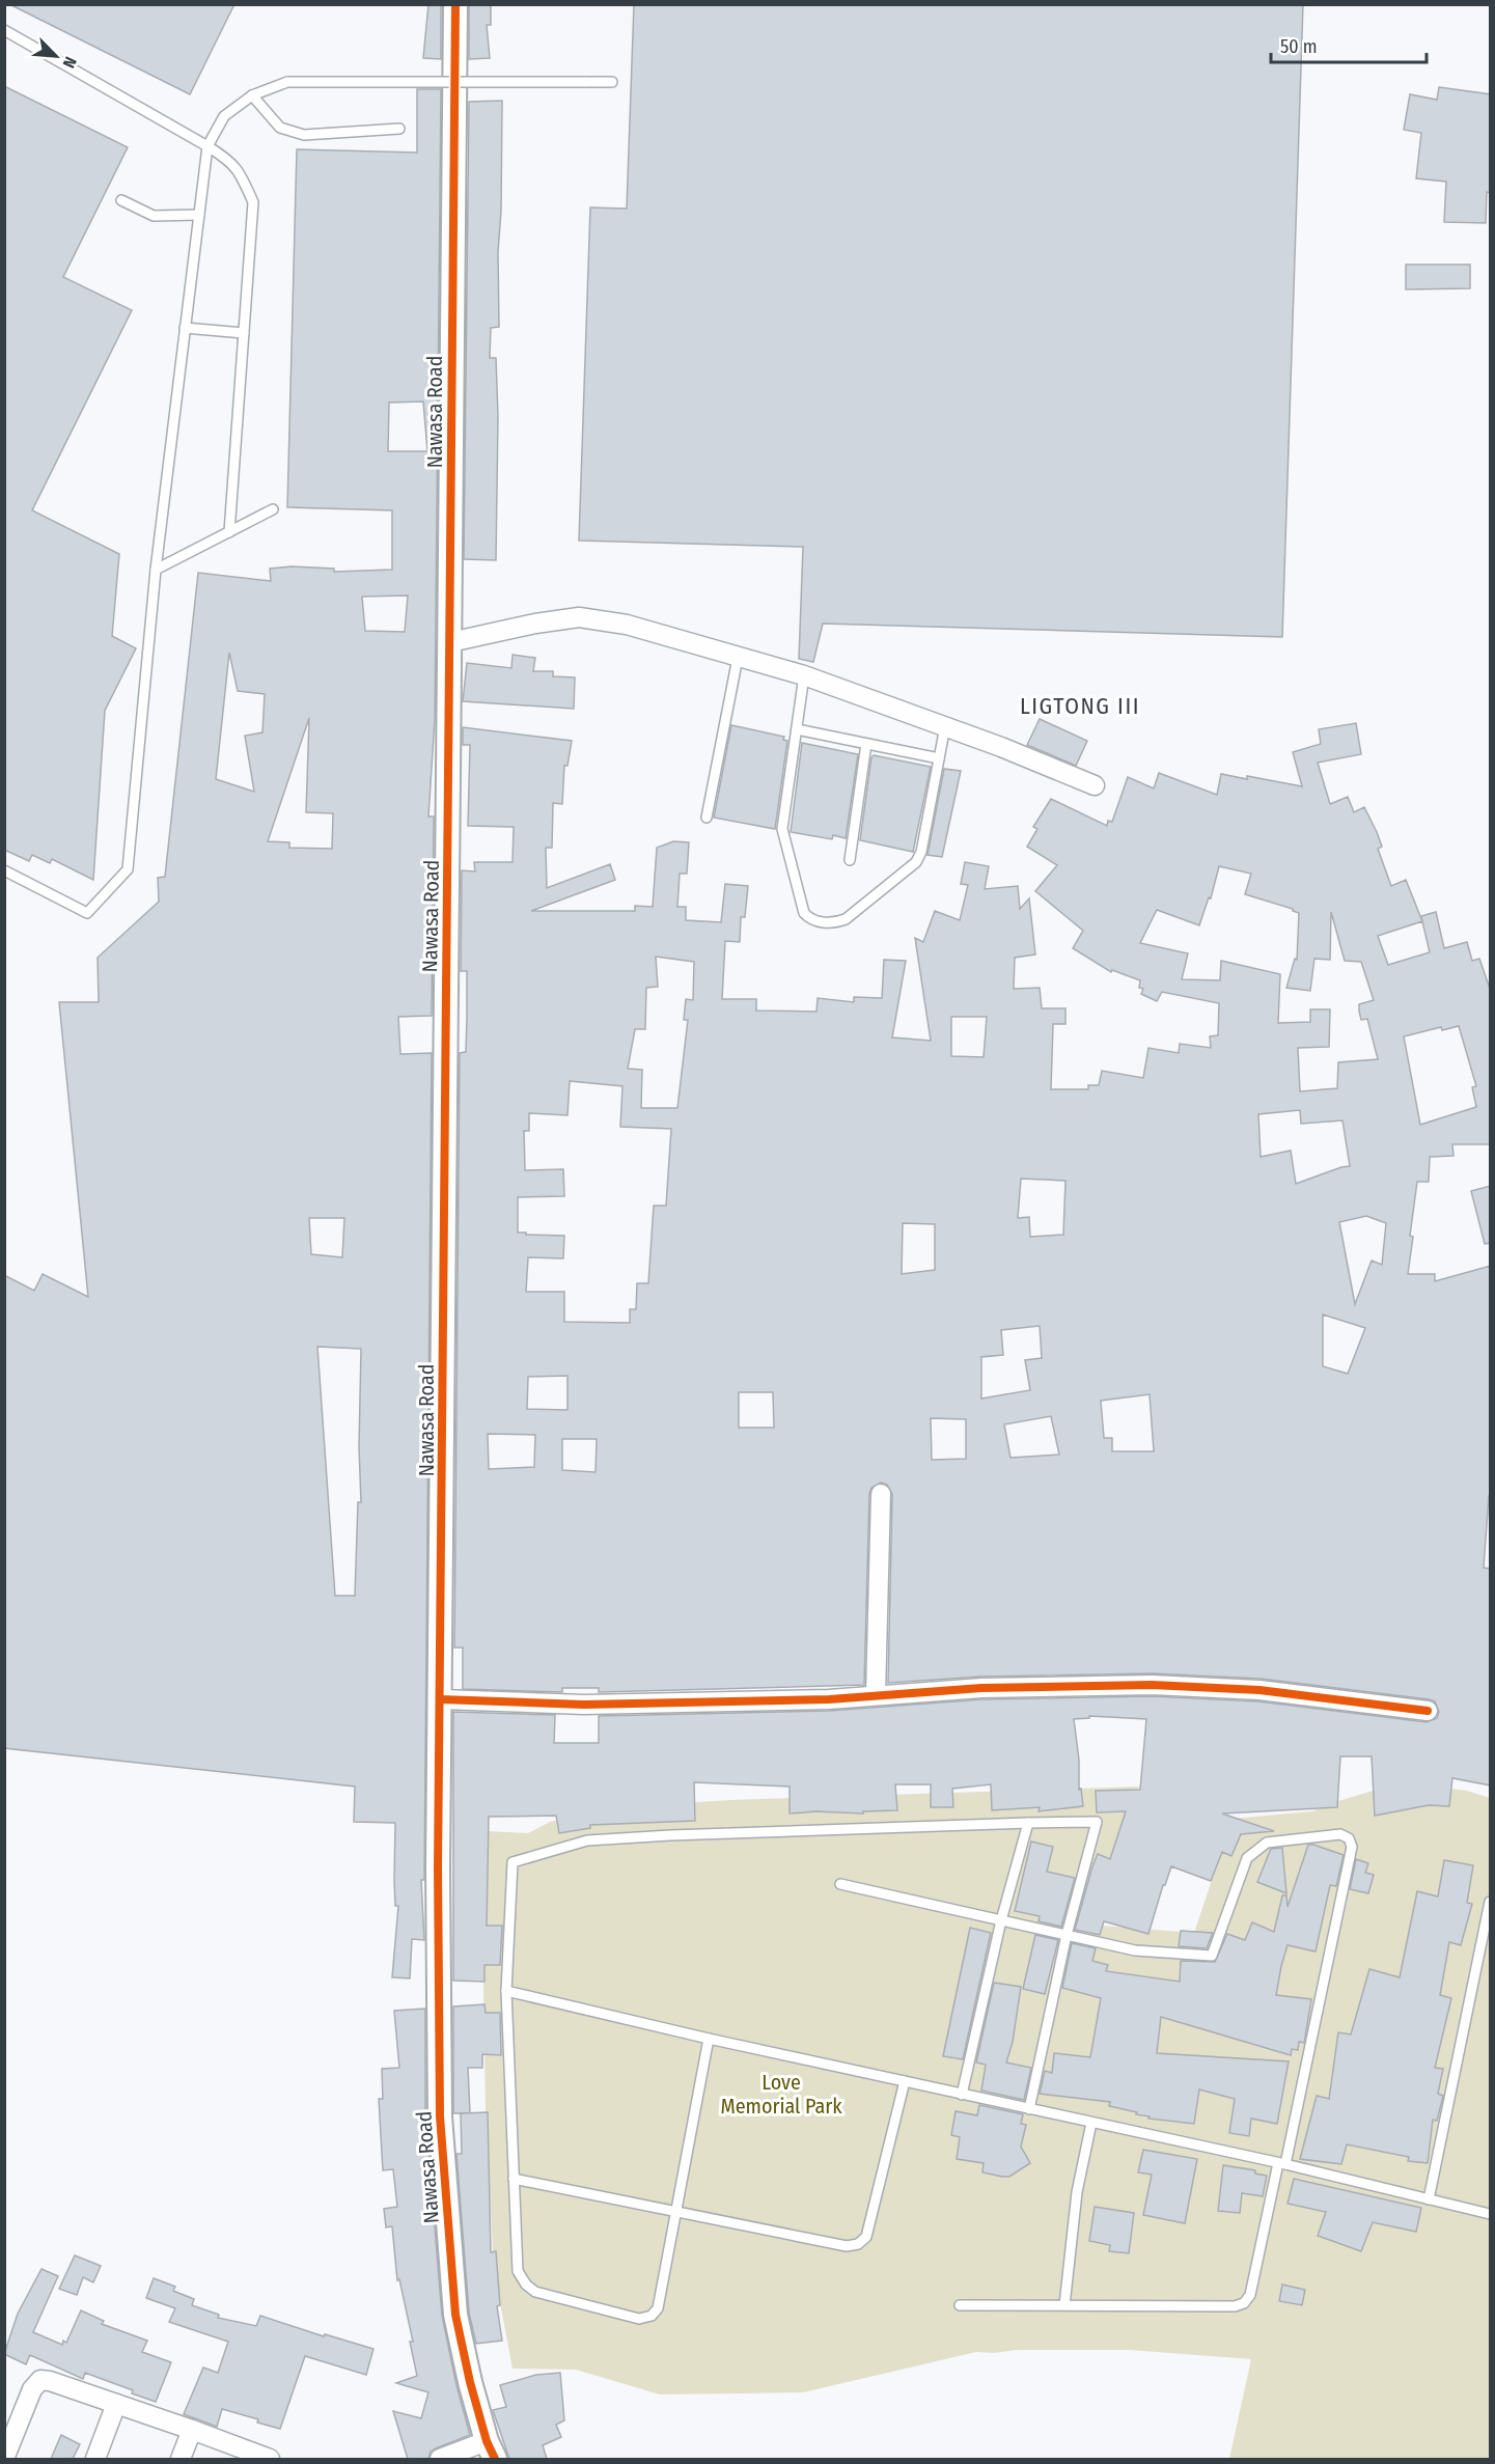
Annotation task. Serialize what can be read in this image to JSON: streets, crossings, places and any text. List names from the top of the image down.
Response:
{
  "streets": {
    "street": ["Nawasa Road"]
  },
  "districts": ["LIGTONG III"],
  "parks": ["Love Memorial Park"],
  "scale_bar": "50 m",
  "north": "bottom right"
}
